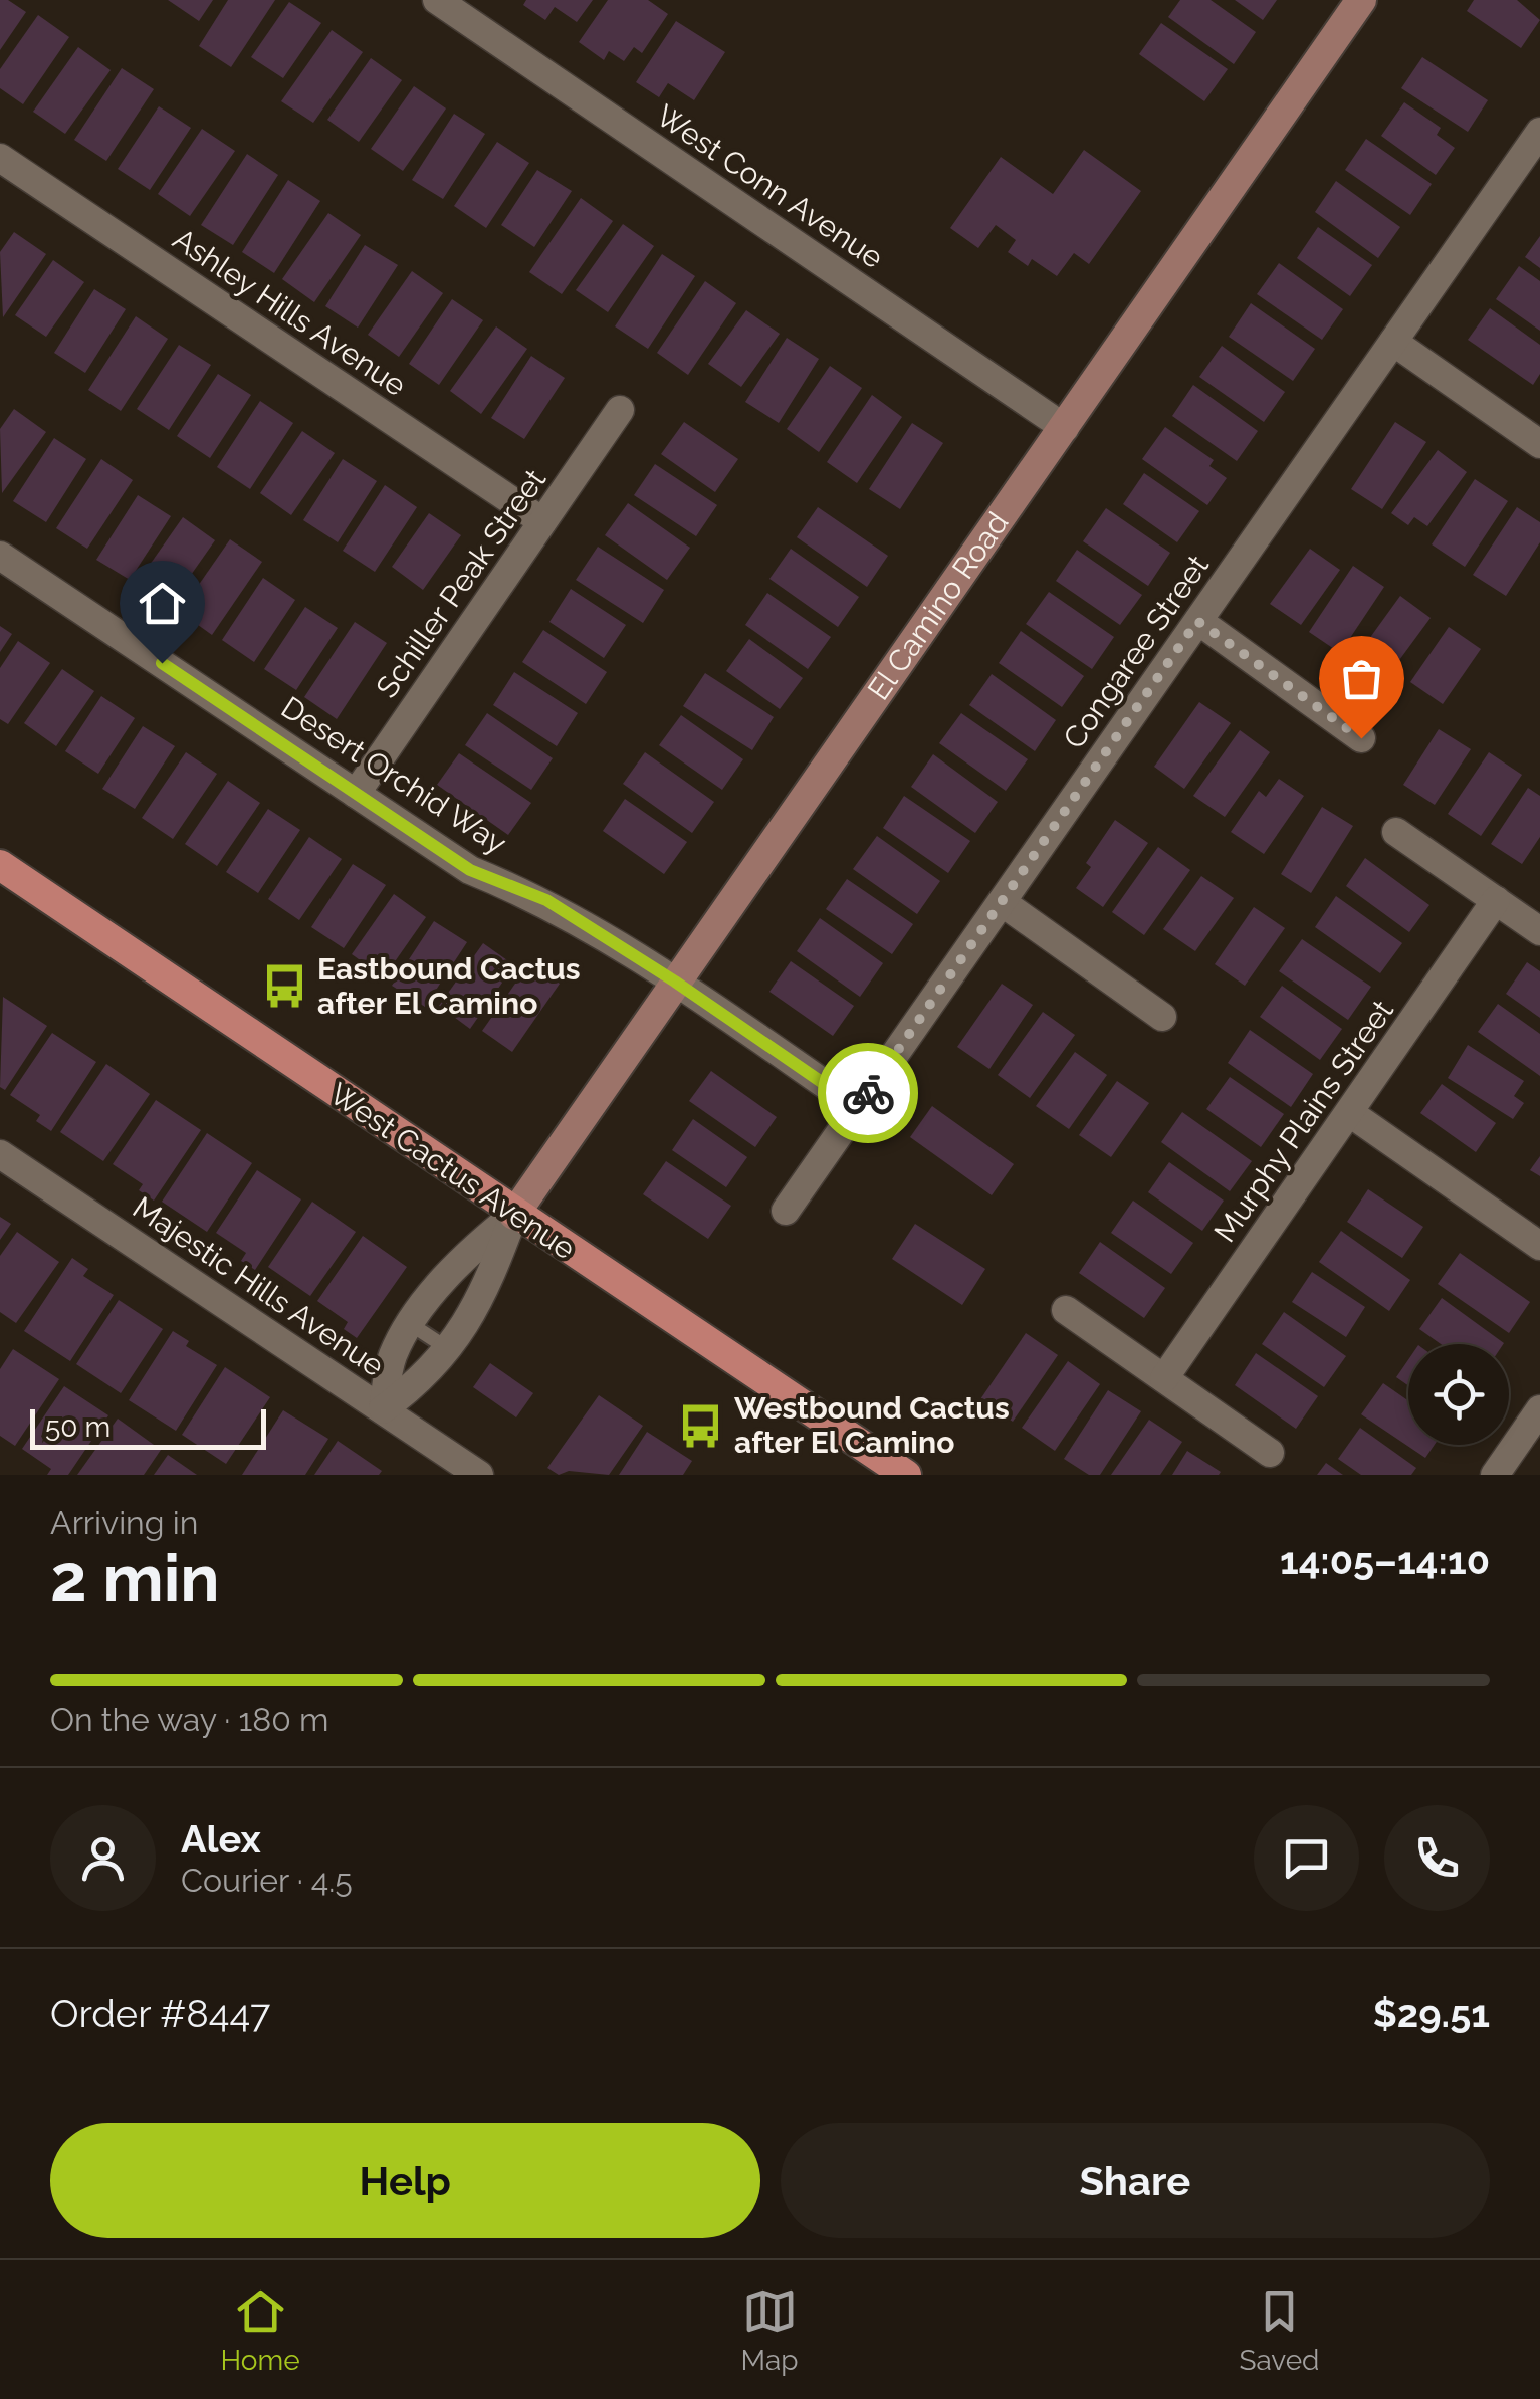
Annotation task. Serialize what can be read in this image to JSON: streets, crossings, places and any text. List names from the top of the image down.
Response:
{
  "streets": {
    "main road": ["West Cactus Avenue"],
    "street": [
      "West Conn Avenue",
      "Ashley Hills Avenue",
      "Schiller Peak Street",
      "El Camino Road",
      "Congaree Street",
      "Desert Orchid Way",
      "Murphy Plains Street",
      "Majestic Hills Avenue"
    ]
  },
  "crossings": [
    ["West Conn Avenue", "El Camino Road"],
    ["Ashley Hills Avenue", "Schiller Peak Street"],
    ["Schiller Peak Street", "Desert Orchid Way"],
    ["El Camino Road", "Desert Orchid Way"],
    ["El Camino Road", "West Cactus Avenue"],
    ["El Camino Road", "Majestic Hills Avenue"],
    ["Congaree Street", "Desert Orchid Way"]
  ],
  "places": {
    "bus stop": ["Eastbound Cactus after El Camino", "Westbound Cactus after El Camino"]
  },
  "scale_bar": "50 m",
  "page": {
    "scale": "50 m",
    "heading": ["2 min", "Arriving in", "14:05–14:10"],
    "panel": [
      "Alex",
      "Courier · 4.5",
      "Order #8447",
      "$29.51"
    ],
    "bar": "On the way · 180 m",
    "buttons": ["Help", "Share"],
    "tabs": ["Home", "Map", "Saved"]
  }
}
